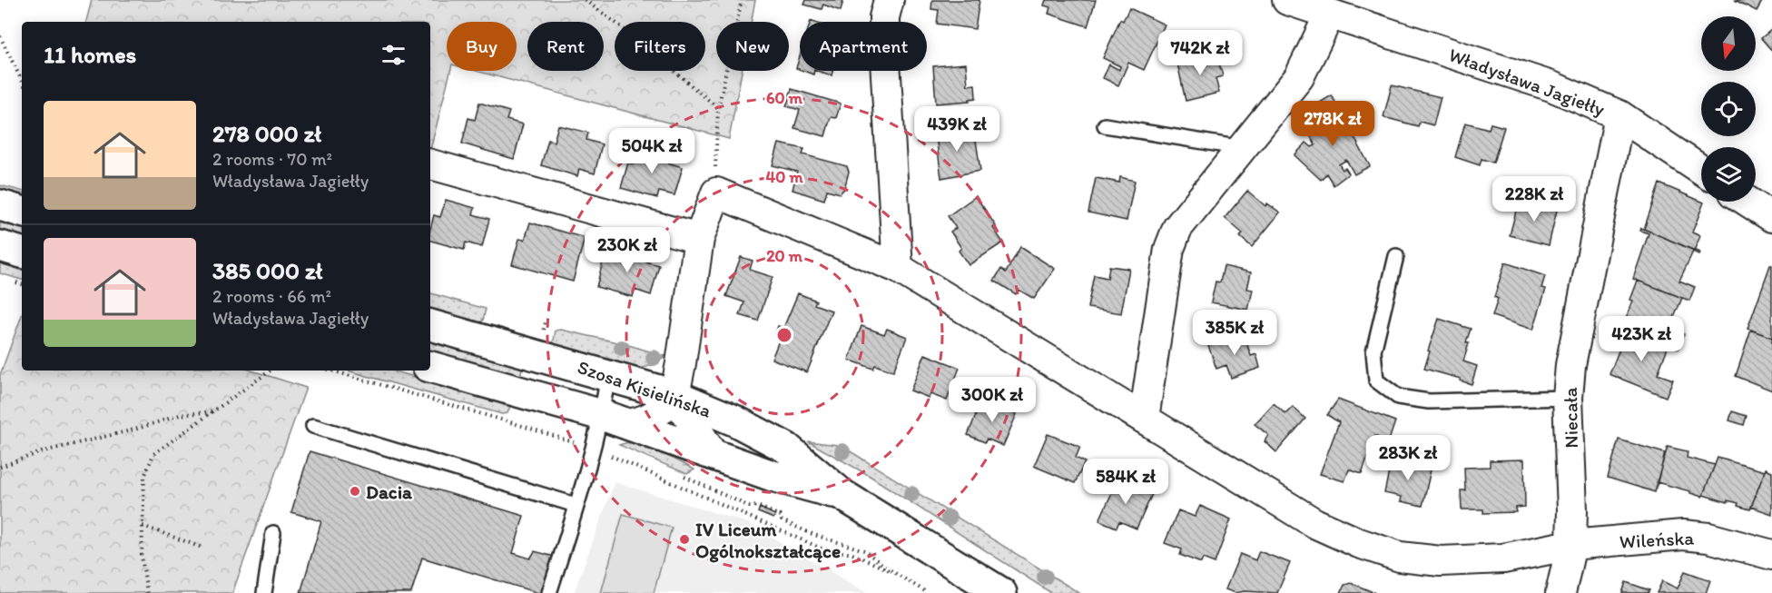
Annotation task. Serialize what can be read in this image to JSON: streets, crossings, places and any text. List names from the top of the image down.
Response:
{
  "streets": {
    "street": [
      "Władysława Jagiełły",
      "Szosa Kisielińska",
      "Niecała",
      "Wileńska"
    ]
  },
  "crossings": [
    ["Władysława Jagiełły", "Niecała"],
    ["Niecała", "Wileńska"]
  ],
  "places": ["Dacia", "IV Liceum Ogólnokształcące"],
  "north": "bottom",
  "page": {
    "chip": [
      "Buy",
      "Rent",
      "Filters",
      "New",
      "Apartment"
    ],
    "heading": "11 homes",
    "price": [
      "742K zł",
      "278K zł",
      "439K zł",
      "504K zł",
      "228K zł",
      "230K zł",
      "385K zł",
      "423K zł",
      "300K zł",
      "283K zł",
      "584K zł"
    ],
    "list": [
      {
        "name": "278 000 zł",
        "note": "2 rooms · 70 m² · Władysława Jagiełły"
      },
      {
        "name": "385 000 zł",
        "note": "2 rooms · 66 m² · Władysława Jagiełły"
      }
    ]
  },
  "rings": ["60 m", "40 m", "20 m"]
}
